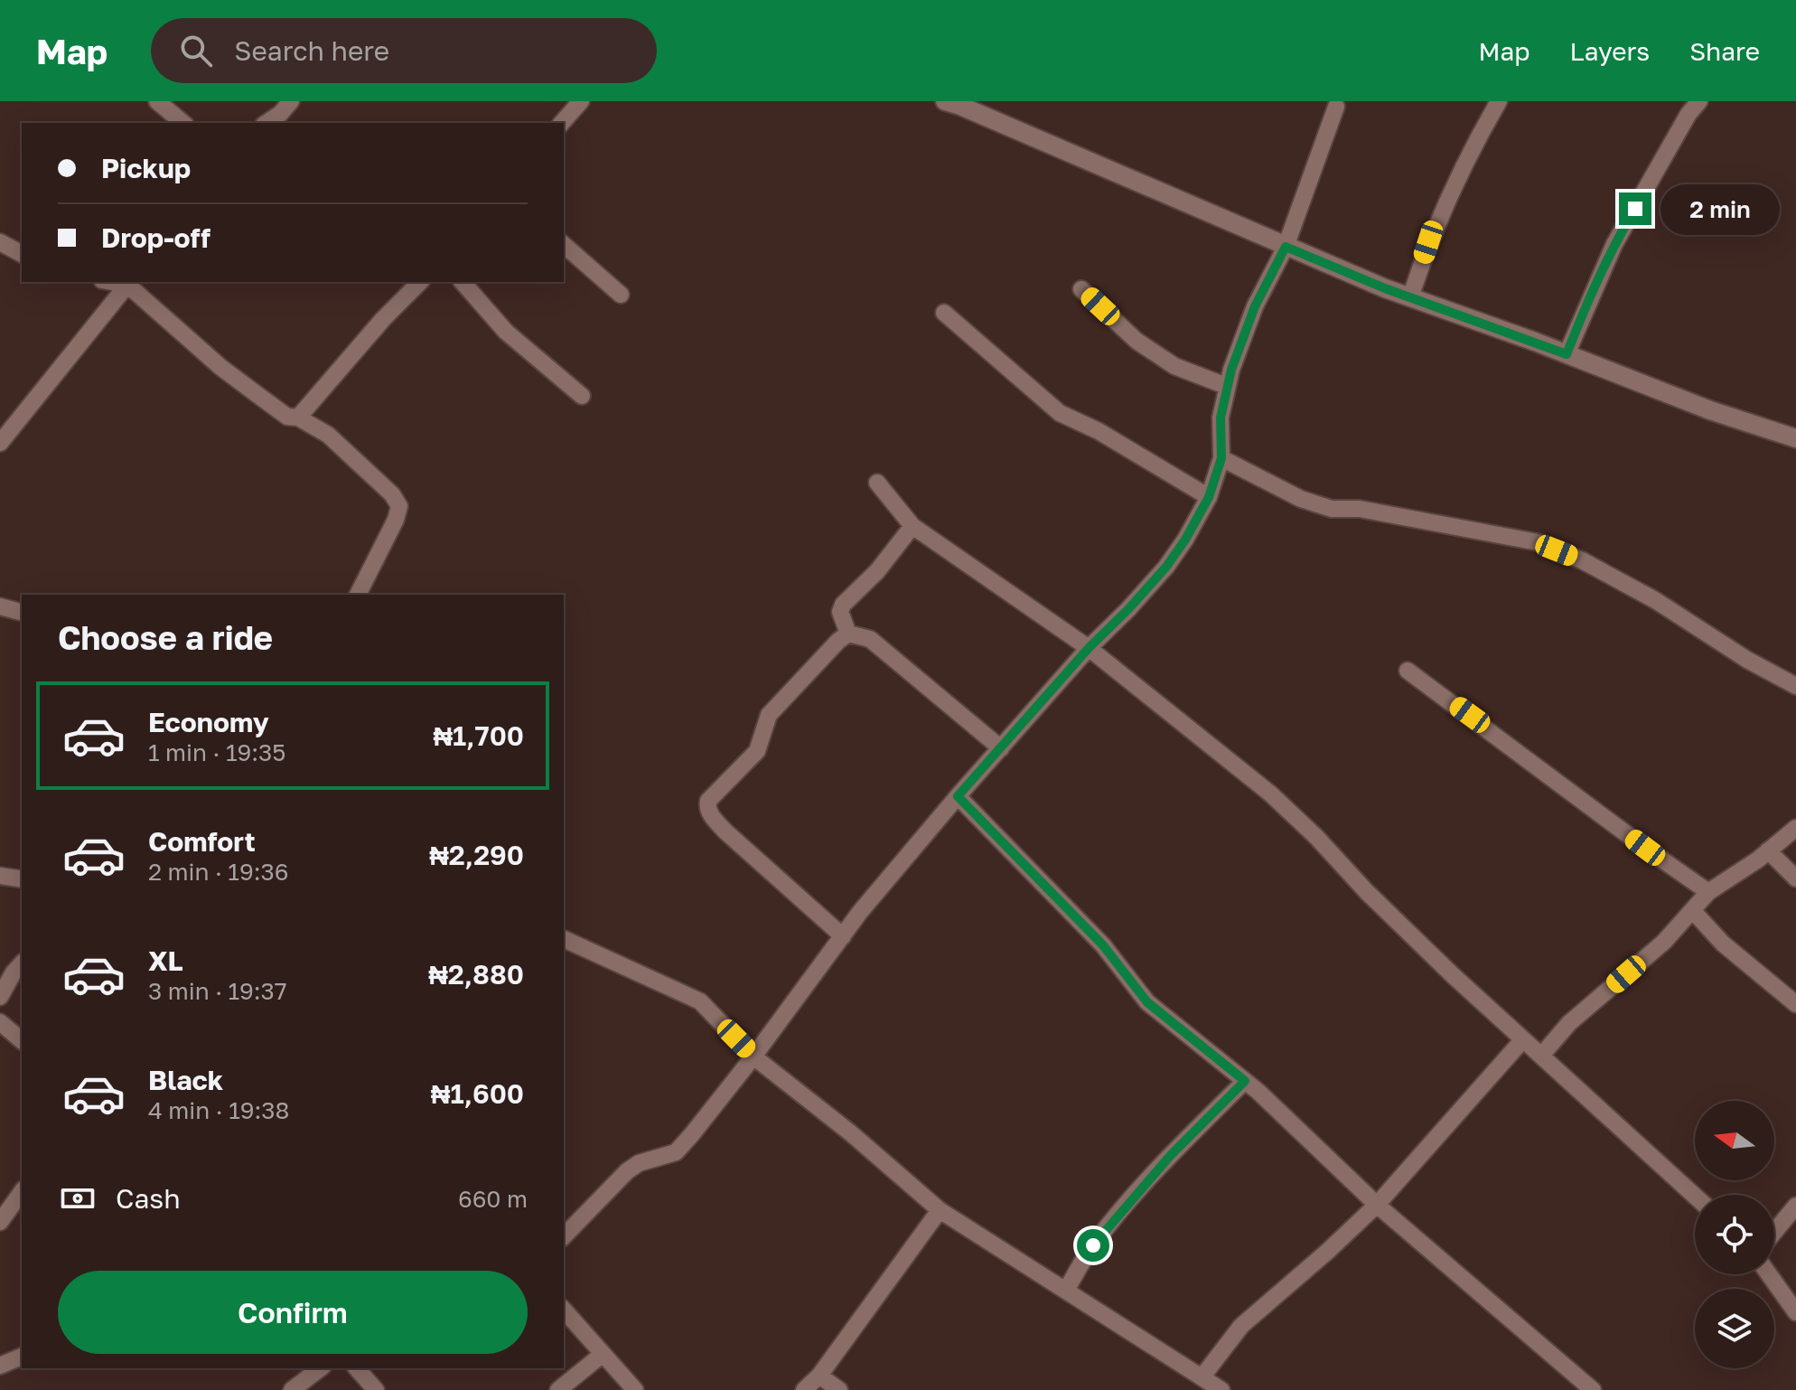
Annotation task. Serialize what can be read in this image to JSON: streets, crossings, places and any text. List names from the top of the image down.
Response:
{
  "north": "left",
  "page": {
    "header": "Map",
    "search": "Search here",
    "nav": ["Map", "Layers", "Share"],
    "banner": ["Pickup", "Drop-off"],
    "bubble": "2 min",
    "heading": "Choose a ride",
    "list": [
      {
        "name": "Economy",
        "note": "1 min · 19:35",
        "value": "₦1,700"
      },
      {
        "name": "Comfort",
        "note": "2 min · 19:36",
        "value": "₦2,290"
      },
      {
        "name": "XL",
        "note": "3 min · 19:37",
        "value": "₦2,880"
      },
      {
        "name": "Black",
        "note": "4 min · 19:38",
        "value": "₦1,600"
      }
    ],
    "pay": ["Cash", "660 m"],
    "buttons": "Confirm"
  }
}
